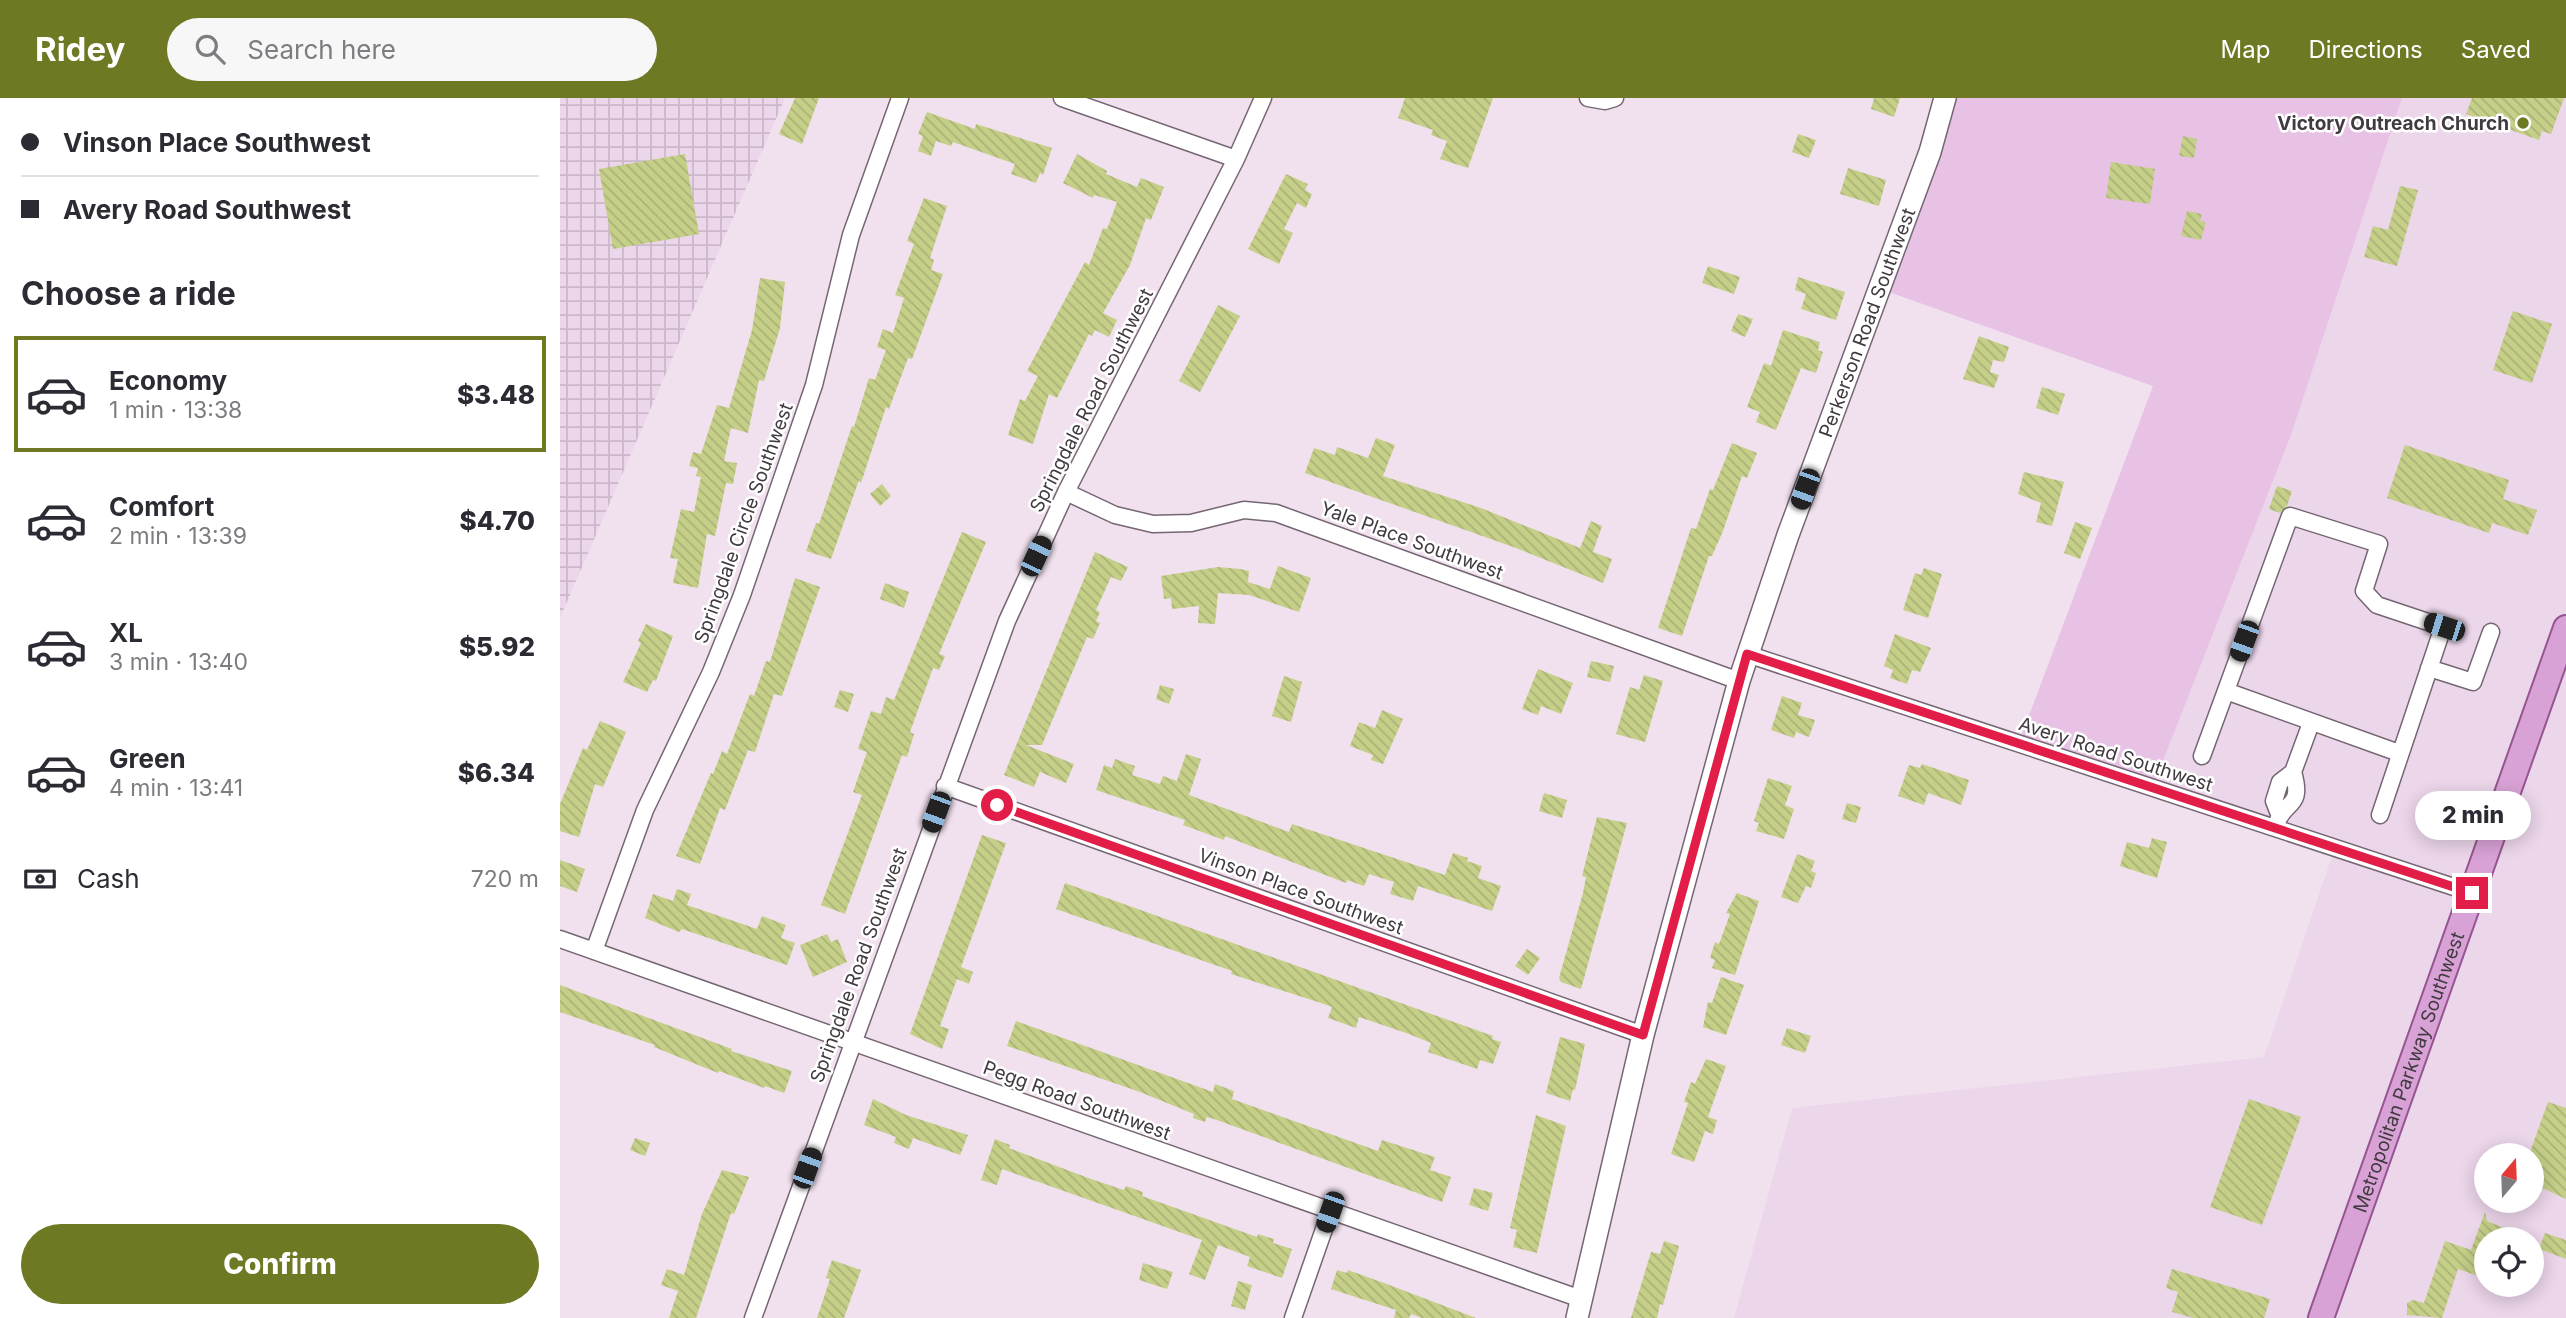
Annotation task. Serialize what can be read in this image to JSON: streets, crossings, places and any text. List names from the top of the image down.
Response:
{
  "streets": {
    "main road": ["Metropolitan Parkway Southwest"],
    "street": [
      "Perkerson Road Southwest",
      "Springdale Road Southwest",
      "Springdale Circle Southwest",
      "Yale Place Southwest",
      "Avery Road Southwest",
      "Vinson Place Southwest",
      "Pegg Road Southwest"
    ]
  },
  "crossings": [
    ["Perkerson Road Southwest", "Yale Place Southwest"],
    ["Perkerson Road Southwest", "Avery Road Southwest"],
    ["Perkerson Road Southwest", "Vinson Place Southwest"],
    ["Perkerson Road Southwest", "Pegg Road Southwest"],
    ["Springdale Road Southwest", "Yale Place Southwest"],
    ["Springdale Road Southwest", "Vinson Place Southwest"],
    ["Springdale Road Southwest", "Pegg Road Southwest"],
    ["Springdale Circle Southwest", "Pegg Road Southwest"],
    ["Avery Road Southwest", "Metropolitan Parkway Southwest"]
  ],
  "places": ["Victory Outreach Church"],
  "north": "top",
  "page": {
    "header": "Ridey",
    "search": "Search here",
    "nav": ["Map", "Directions", "Saved"],
    "banner": ["Vinson Place Southwest", "Avery Road Southwest"],
    "heading": "Choose a ride",
    "list": [
      {
        "name": "Economy",
        "note": "1 min · 13:38",
        "value": "$3.48"
      },
      {
        "name": "Comfort",
        "note": "2 min · 13:39",
        "value": "$4.70"
      },
      {
        "name": "XL",
        "note": "3 min · 13:40",
        "value": "$5.92"
      },
      {
        "name": "Green",
        "note": "4 min · 13:41",
        "value": "$6.34"
      }
    ],
    "bubble": "2 min",
    "pay": ["Cash", "720 m"],
    "buttons": "Confirm"
  }
}
